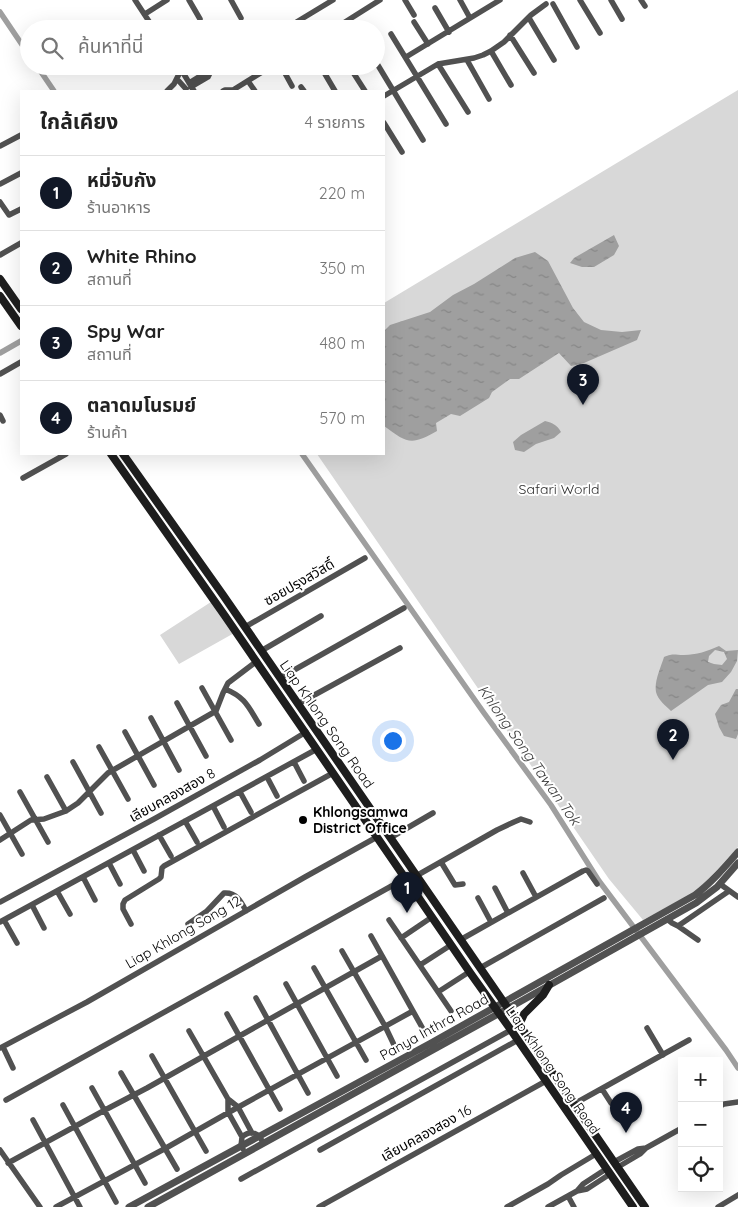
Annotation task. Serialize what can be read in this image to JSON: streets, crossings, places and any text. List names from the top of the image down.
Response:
{
  "streets": {
    "main road": ["Liap Khlong Song Road"],
    "street": [
      "ซอยปรุงสวัสดิ์",
      "เลียบคลองสอง 8",
      "Liap Khlong Song 12",
      "Panya Inthra Road",
      "เลียบคลองสอง 16"
    ]
  },
  "crossings": [
    ["ซอยปรุงสวัสดิ์", "Liap Khlong Song Road"],
    ["Liap Khlong Song Road", "เลียบคลองสอง 8"],
    ["Liap Khlong Song Road", "Liap Khlong Song 12"],
    ["Liap Khlong Song Road", "Panya Inthra Road"],
    ["Liap Khlong Song Road", "เลียบคลองสอง 16"]
  ],
  "water": ["Khlong Song Tawan Tok"],
  "parks": ["Safari World"],
  "places": ["Khlongsamwa District Office"],
  "page": {
    "search": "ค้นหาที่นี่",
    "heading": ["ใกล้เคียง", "4 รายการ"],
    "list": [
      {
        "mark": "1",
        "name": "หมี่จับกัง",
        "note": "ร้านอาหาร",
        "value": "220 m"
      },
      {
        "mark": "2",
        "name": "White Rhino",
        "note": "สถานที่",
        "value": "350 m"
      },
      {
        "mark": "3",
        "name": "Spy War",
        "note": "สถานที่",
        "value": "480 m"
      },
      {
        "mark": "4",
        "name": "ตลาดมโนรมย์",
        "note": "ร้านค้า",
        "value": "570 m"
      }
    ],
    "pins": [
      "3",
      "2",
      "1",
      "4"
    ],
    "map_buttons": ["+", "−"]
  }
}
